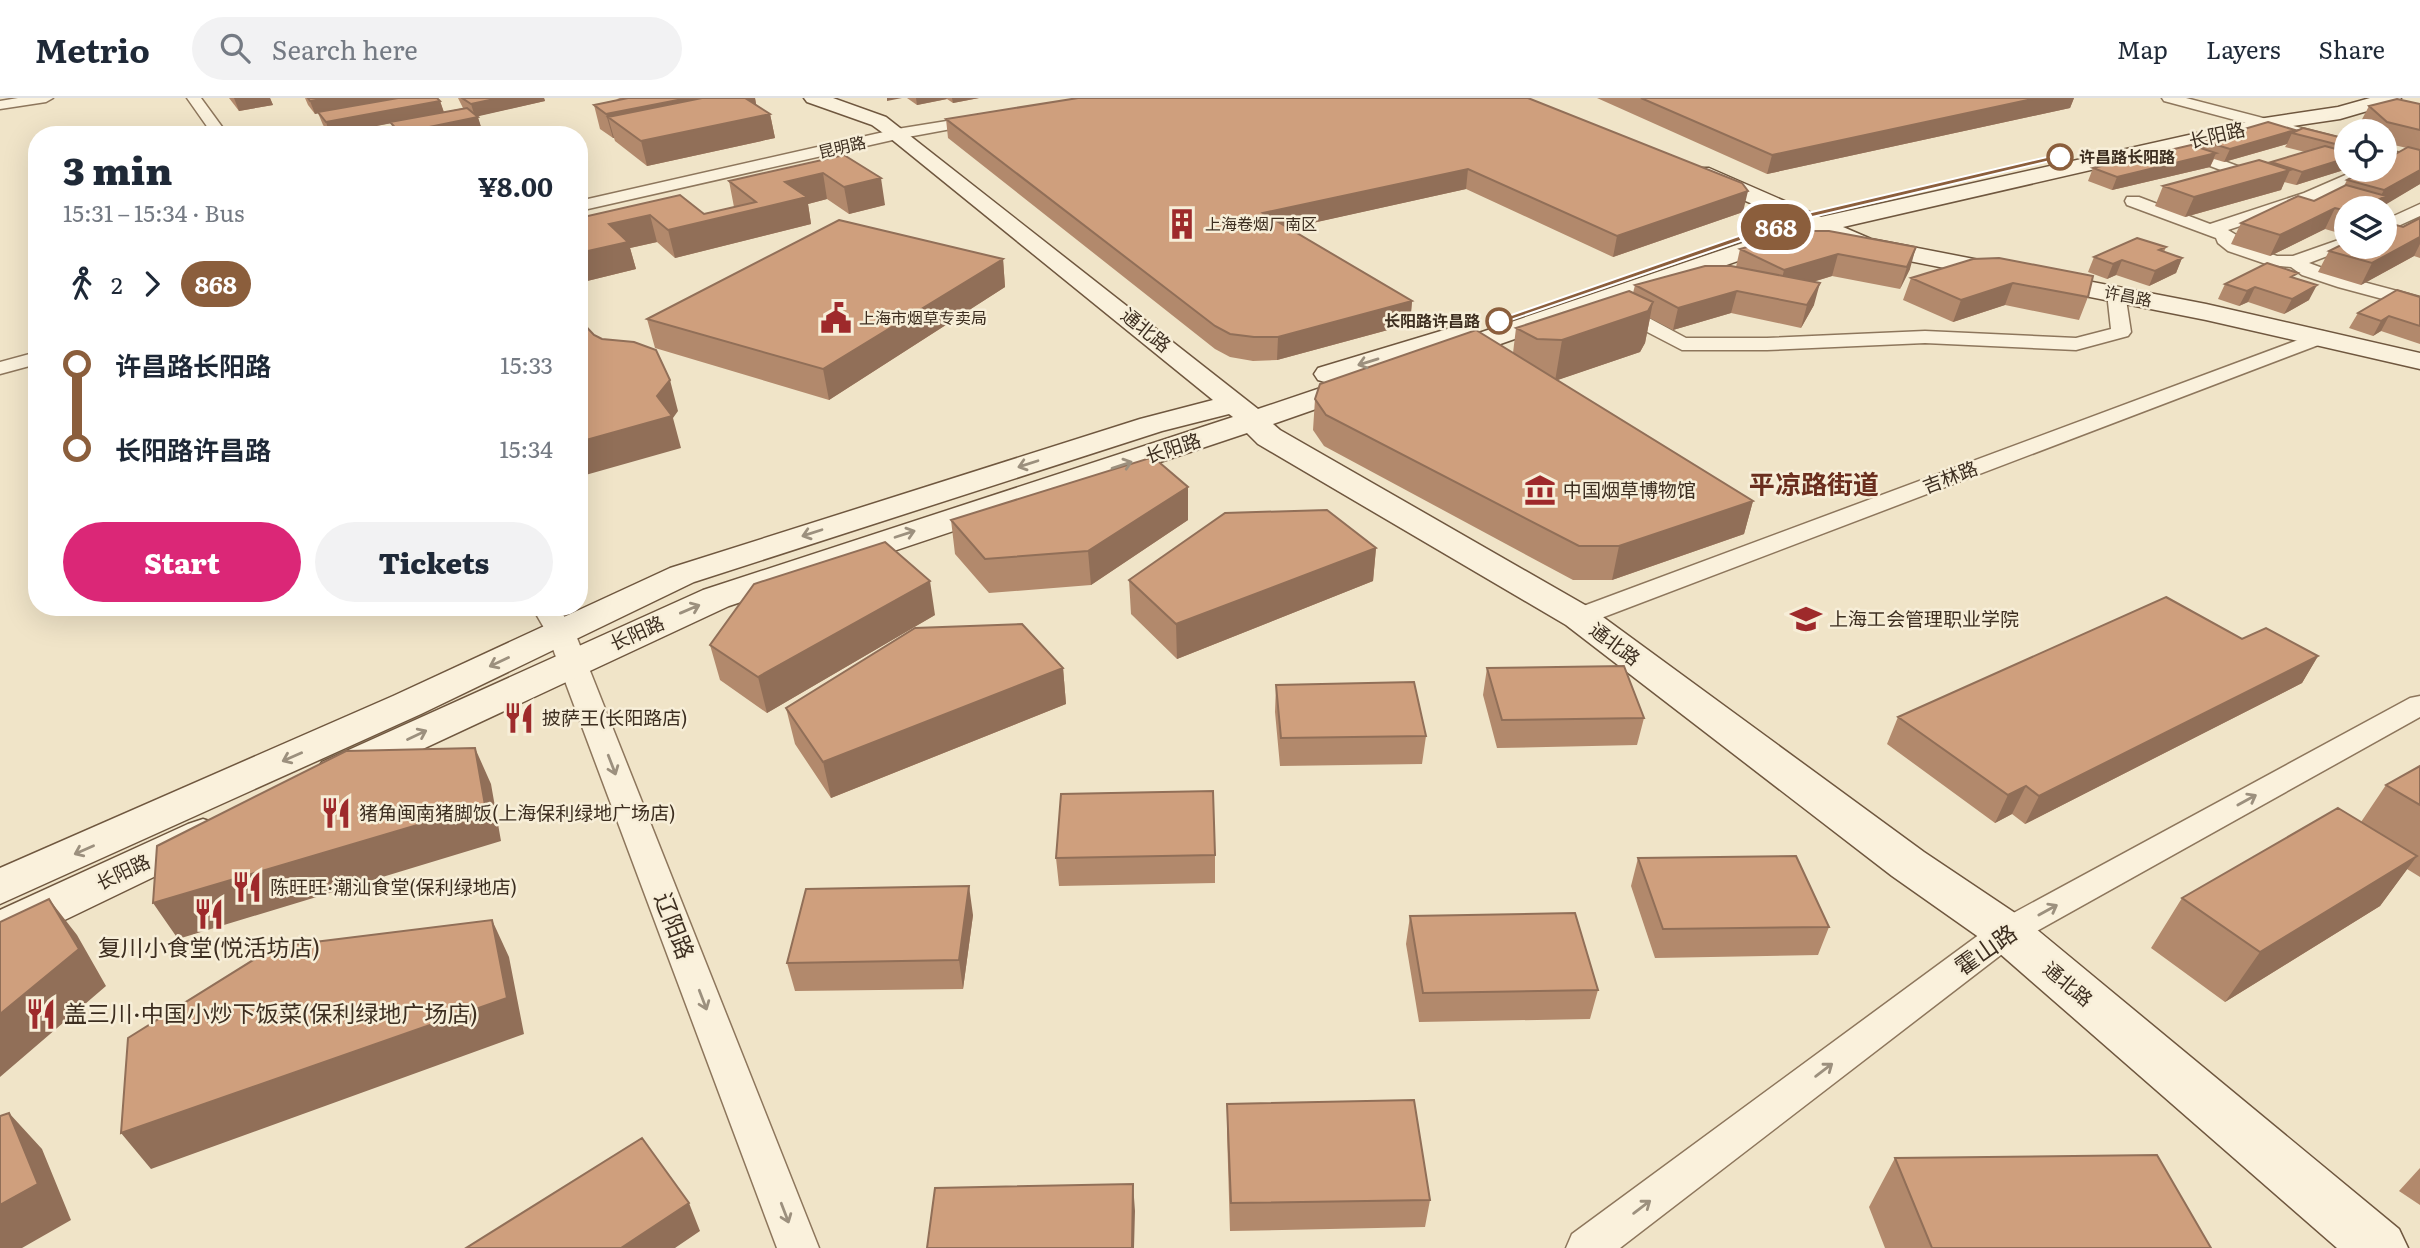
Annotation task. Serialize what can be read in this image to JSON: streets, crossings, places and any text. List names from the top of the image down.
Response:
{
  "streets": {
    "main road": ["长阳路", "许昌路", "通北路"],
    "street": [
      "昆明路",
      "吉林路",
      "辽阳路",
      "霍山路"
    ]
  },
  "crossings": [
    ["长阳路", "许昌路"],
    ["长阳路", "通北路"],
    ["长阳路", "辽阳路"],
    ["昆明路", "通北路"],
    ["许昌路", "吉林路"],
    ["通北路", "吉林路"],
    ["通北路", "霍山路"]
  ],
  "one_way": ["辽阳路", "霍山路"],
  "districts": ["平凉路街道"],
  "places": {
    "other": ["许昌路长阳路", "长阳路许昌路"],
    "building": ["上海卷烟厂南区"],
    "public building": ["上海市烟草专卖局"],
    "museum": ["中国烟草博物馆"],
    "school or university": ["上海工会管理职业学院"],
    "restaurant": [
      "披萨王(长阳路店)",
      "猪角闽南猪脚饭(上海保利绿地广场店)",
      "陈旺旺·潮汕食堂(保利绿地店)",
      "复川小食堂(悦活坊店)",
      "盖三川·中国小炒下饭菜(保利绿地广场店)"
    ]
  },
  "lines": ["bus line 868"],
  "page": {
    "header": "Metrio",
    "search": "Search here",
    "nav": ["Map", "Layers", "Share"],
    "on_map": "868",
    "heading": ["3 min", "15:31 – 15:34 · Bus", "¥8.00"],
    "legs": ["2", "868"],
    "list": [
      {
        "name": "许昌路长阳路",
        "value": "15:33"
      },
      {
        "name": "长阳路许昌路",
        "value": "15:34"
      }
    ],
    "buttons": ["Start", "Tickets"]
  }
}
